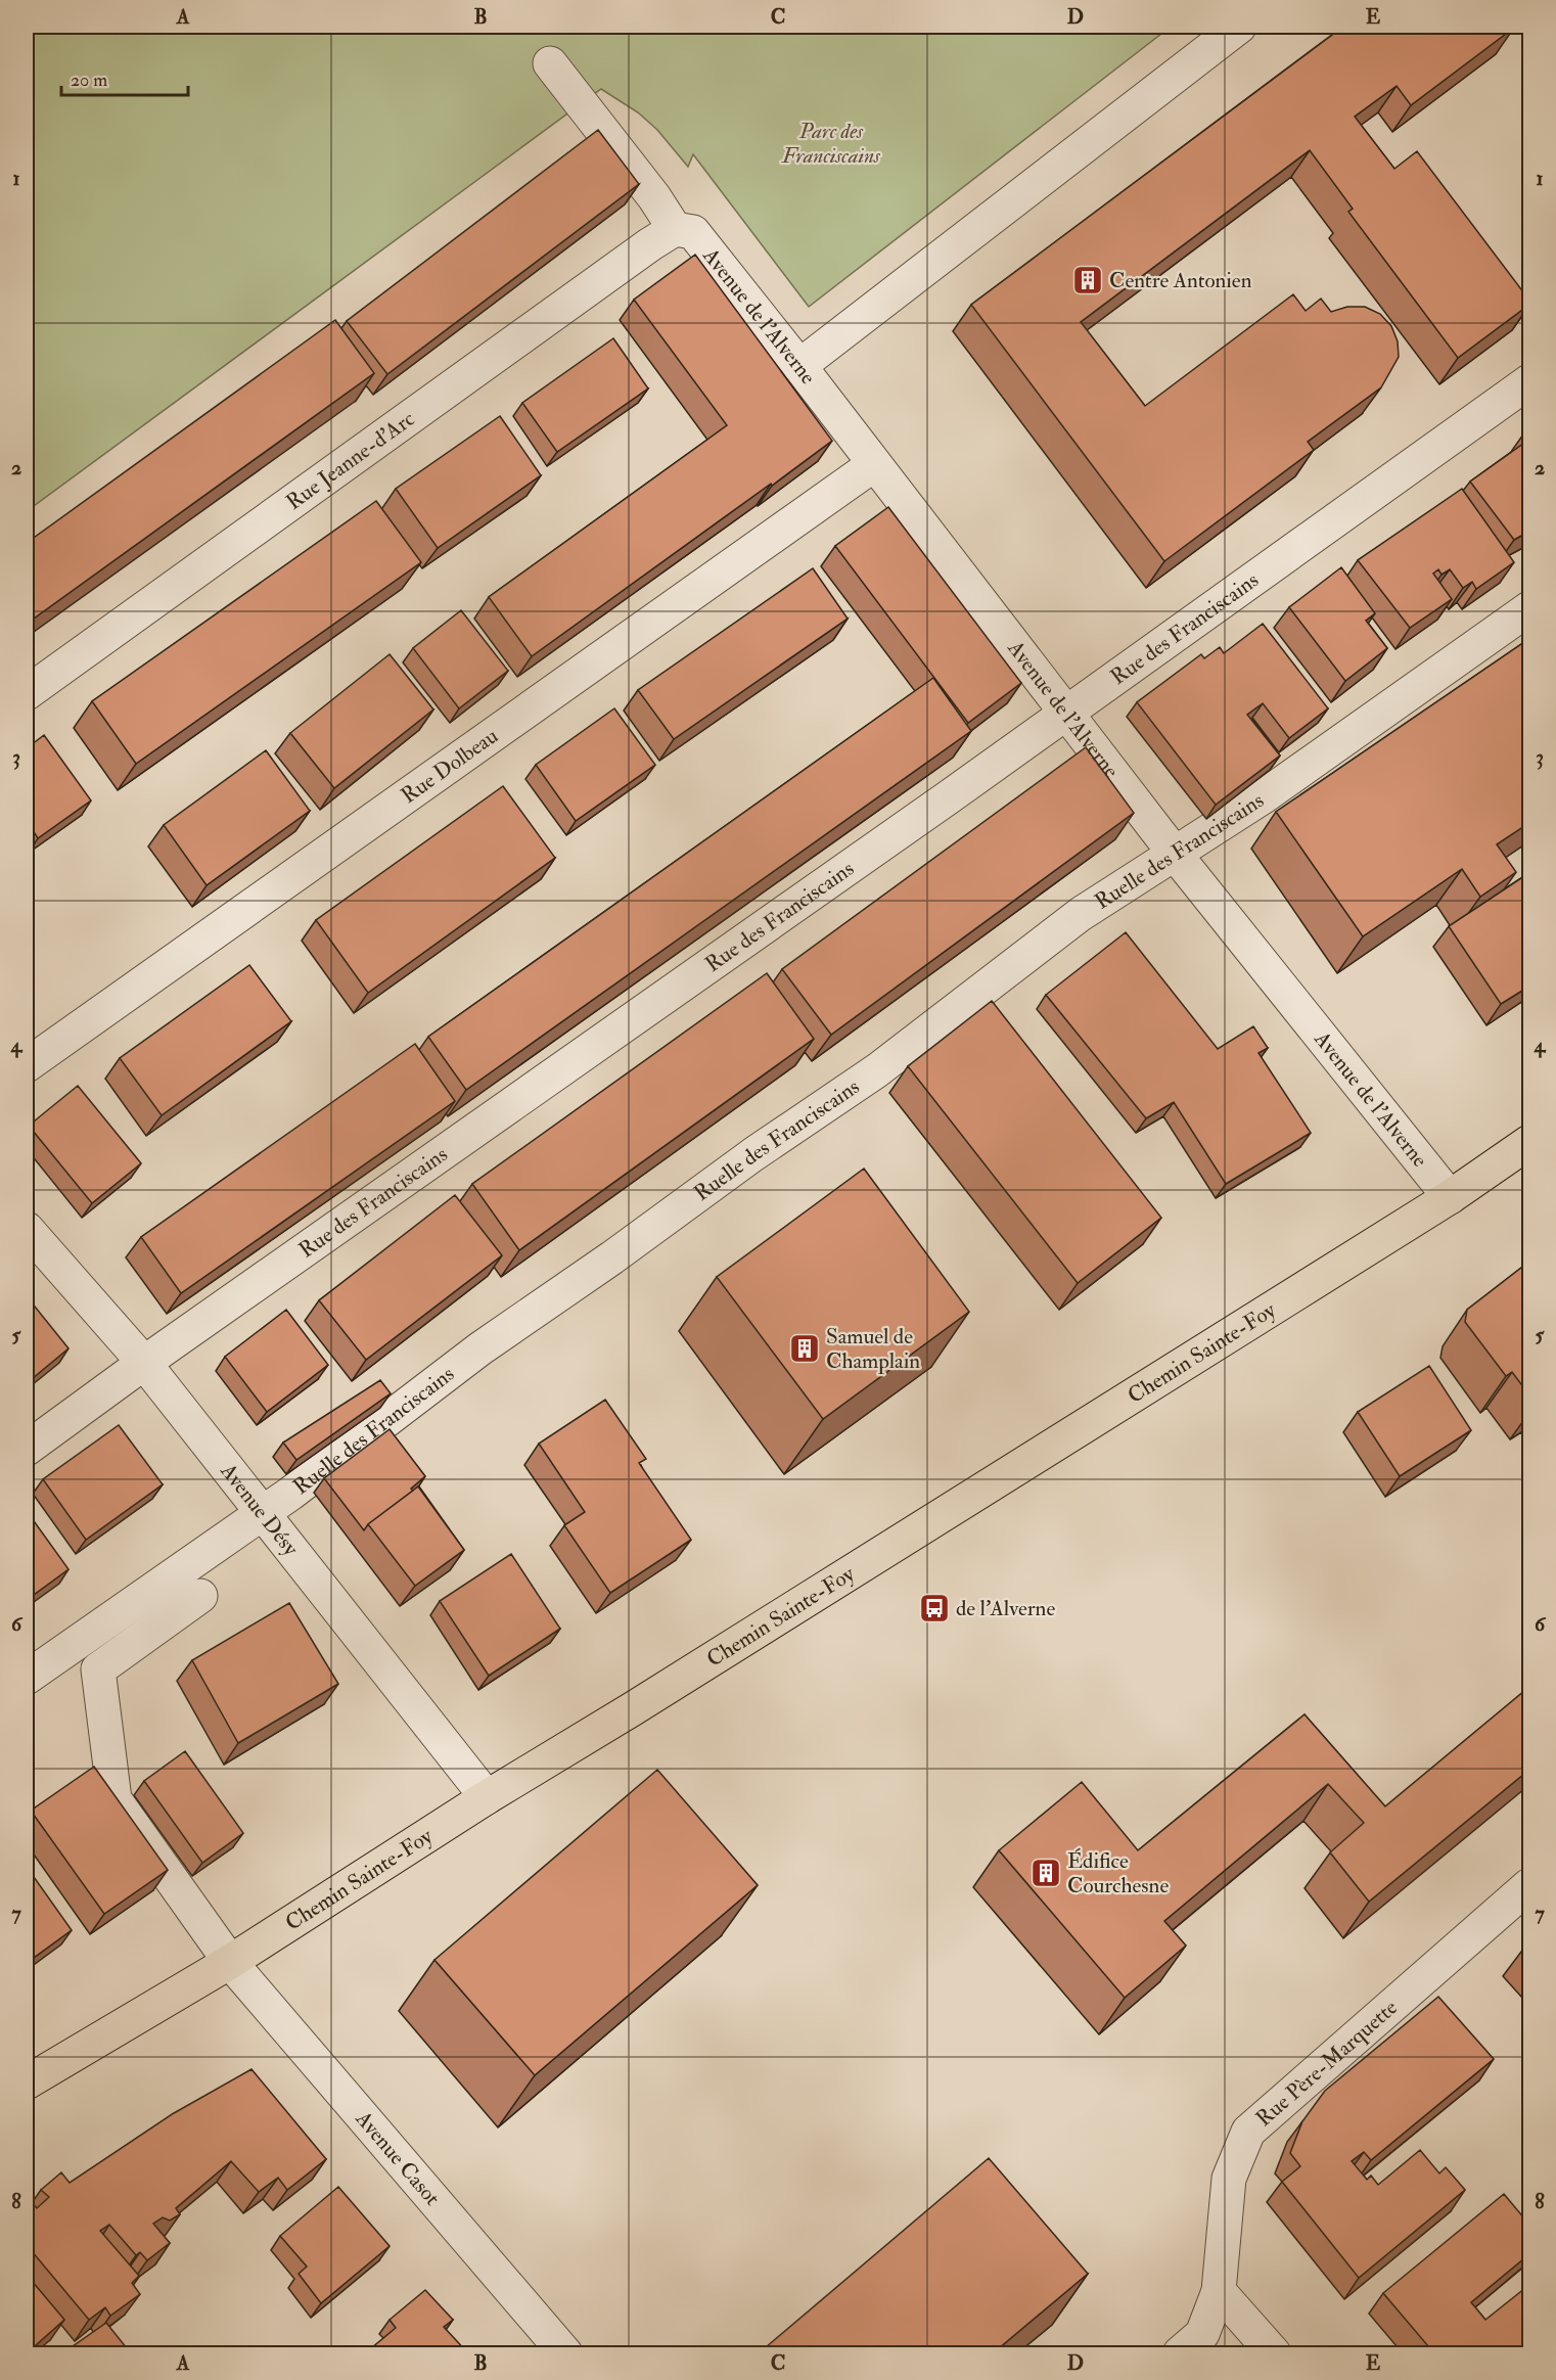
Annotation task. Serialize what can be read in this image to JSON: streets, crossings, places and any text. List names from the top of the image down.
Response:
{
  "streets": {
    "main road": ["Chemin Sainte-Foy"],
    "street": [
      "Avenue de l'Alverne",
      "Rue Jeanne-d'Arc",
      "Rue des Franciscains",
      "Rue Dolbeau",
      "Ruelle des Franciscains",
      "Avenue Désy",
      "Rue Père-Marquette",
      "Avenue Casot"
    ]
  },
  "crossings": [
    ["Avenue de l'Alverne", "Rue Jeanne-d'Arc"],
    ["Avenue de l'Alverne", "Rue des Franciscains"],
    ["Avenue de l'Alverne", "Rue Dolbeau"],
    ["Avenue de l'Alverne", "Ruelle des Franciscains"],
    ["Avenue de l'Alverne", "Chemin Sainte-Foy"],
    ["Rue des Franciscains", "Avenue Désy"],
    ["Ruelle des Franciscains", "Avenue Désy"],
    ["Chemin Sainte-Foy", "Avenue Désy"],
    ["Chemin Sainte-Foy", "Avenue Casot"]
  ],
  "parks": ["Parc des Franciscains"],
  "places": {
    "building": ["Centre Antonien", "Samuel de Champlain", "Édifice Courchesne"],
    "bus stop": ["de l'Alverne"]
  },
  "scale_bar": "20 m",
  "grid": {
    "columns": [
      "A",
      "B",
      "C",
      "D",
      "E"
    ],
    "rows": [
      "1",
      "2",
      "3",
      "4",
      "5",
      "6",
      "7",
      "8"
    ]
  }
}
